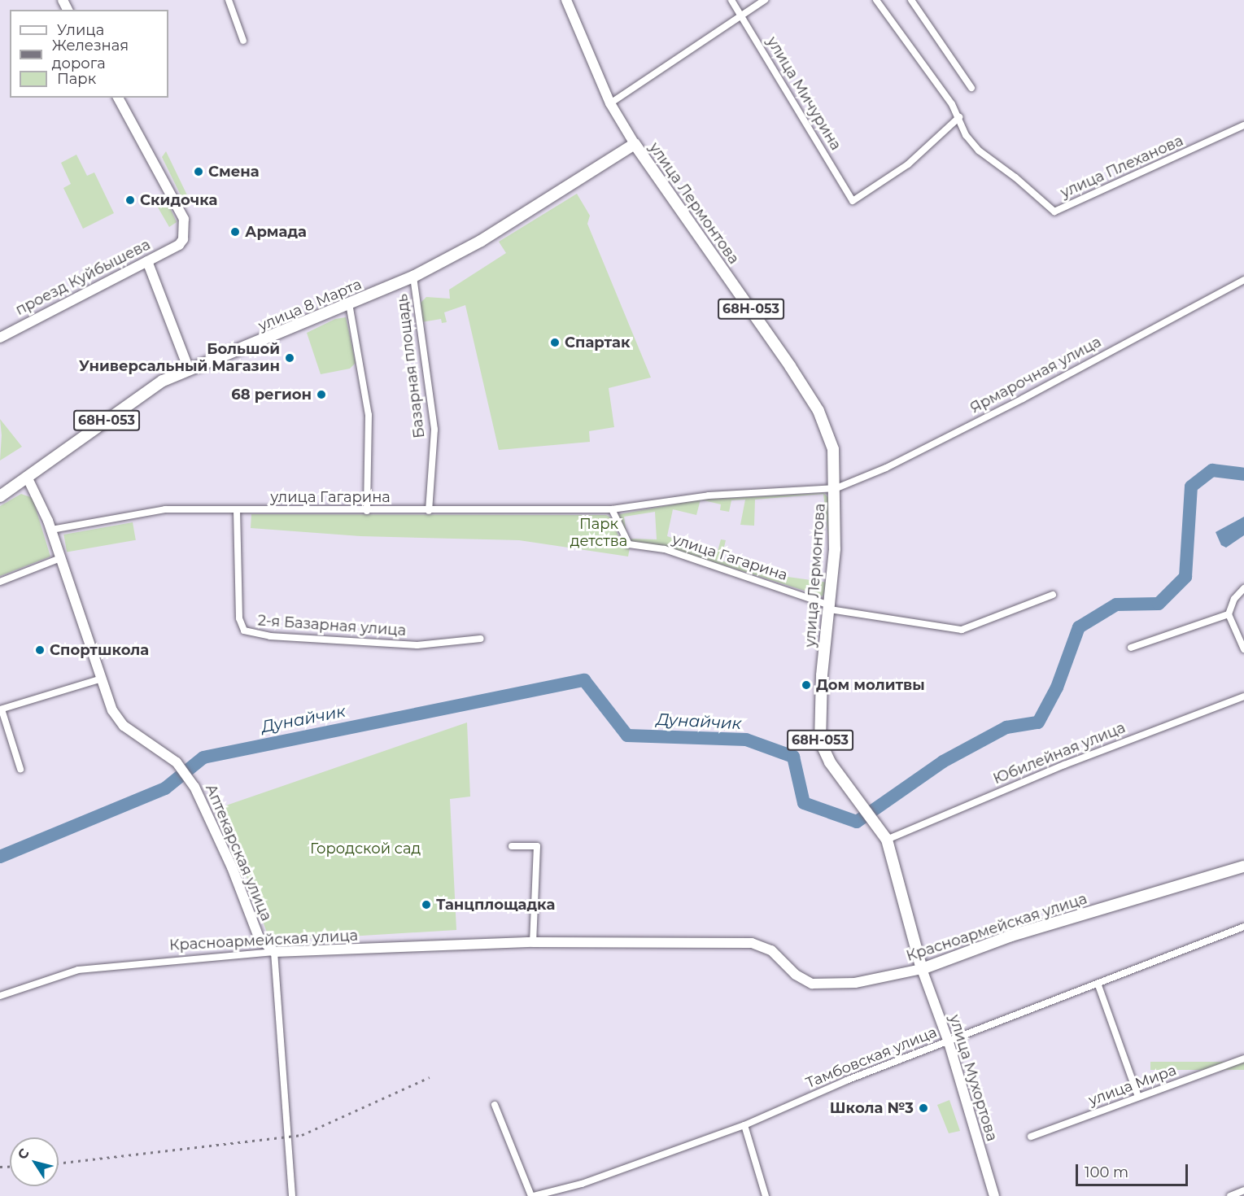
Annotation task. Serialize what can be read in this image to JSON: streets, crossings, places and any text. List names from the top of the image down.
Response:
{
  "streets": {
    "main road": [
      "улица Лермонтова",
      "улица 8 Марта",
      "68Н-053",
      "Красноармейская улица"
    ],
    "street": [
      "улица Мичурина",
      "улица Плеханова",
      "проезд Куйбышева",
      "Базарная площадь",
      "Ярмарочная улица",
      "улица Гагарина",
      "2-я Базарная улица",
      "Юбилейная улица",
      "Аптекарская улица",
      "Тамбовская улица",
      "улица Мухортова",
      "улица Мира"
    ]
  },
  "crossings": [
    ["улица Мичурина", "улица Плеханова"],
    ["улица Лермонтова", "улица 8 Марта"],
    ["улица Лермонтова", "Ярмарочная улица"],
    ["улица Лермонтова", "улица Гагарина"],
    ["улица Лермонтова", "Юбилейная улица"],
    ["улица Лермонтова", "Красноармейская улица"],
    ["улица Лермонтова", "улица Мухортова"],
    ["улица 8 Марта", "Базарная площадь"],
    ["улица 8 Марта", "Аптекарская улица"],
    ["Базарная площадь", "улица Гагарина"],
    ["Ярмарочная улица", "улица Гагарина"],
    ["улица Гагарина", "2-я Базарная улица"],
    ["улица Гагарина", "Аптекарская улица"],
    ["Аптекарская улица", "Красноармейская улица"],
    ["Красноармейская улица", "улица Мухортова"],
    ["Тамбовская улица", "улица Мухортова"]
  ],
  "water": ["Дунайчик"],
  "parks": ["Парк детства", "Городской сад"],
  "places": [
    "Смена",
    "Скидочка",
    "Армада",
    "Спартак",
    "Большой Универсальный Магазин",
    "68 регион",
    "Спортшкола",
    "Дом молитвы",
    "Танцплощадка",
    "Школа №3"
  ],
  "legend": ["Улица", "Железная дорога", "Парк"],
  "scale_bar": "100 m",
  "north": "top left"
}
